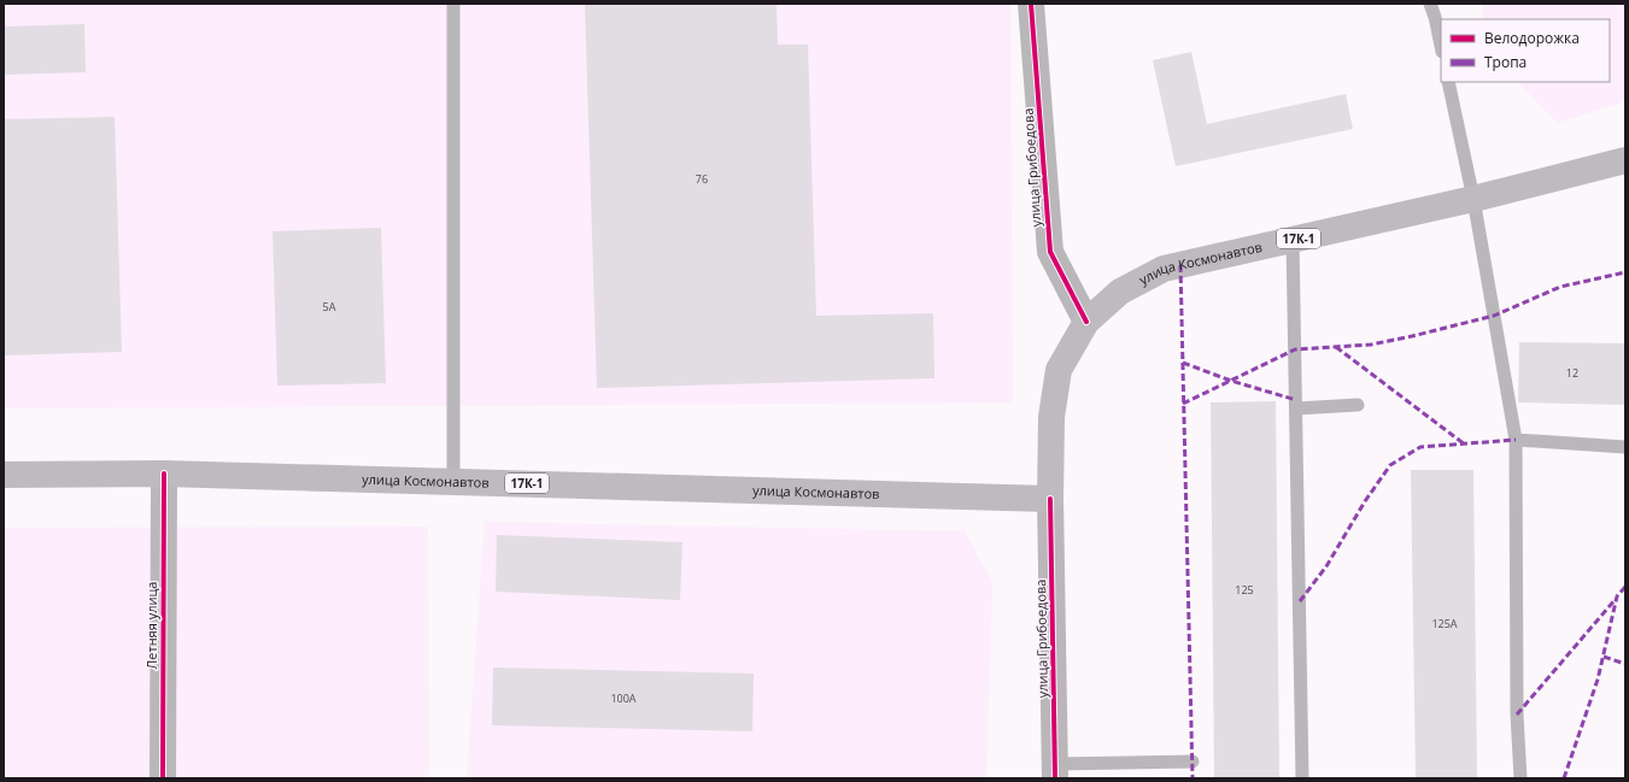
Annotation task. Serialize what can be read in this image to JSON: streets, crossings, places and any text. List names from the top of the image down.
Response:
{
  "streets": {
    "main road": ["улица Грибоедова", "17К-1", "улица Космонавтов"],
    "street": ["Летняя улица"]
  },
  "crossings": [
    ["улица Грибоедова", "улица Космонавтов"],
    ["улица Космонавтов", "Летняя улица"]
  ],
  "house_numbers": [
    "76",
    "5А",
    "12",
    "125",
    "125А",
    "100А"
  ],
  "legend": ["Велодорожка", "Тропа"]
}
